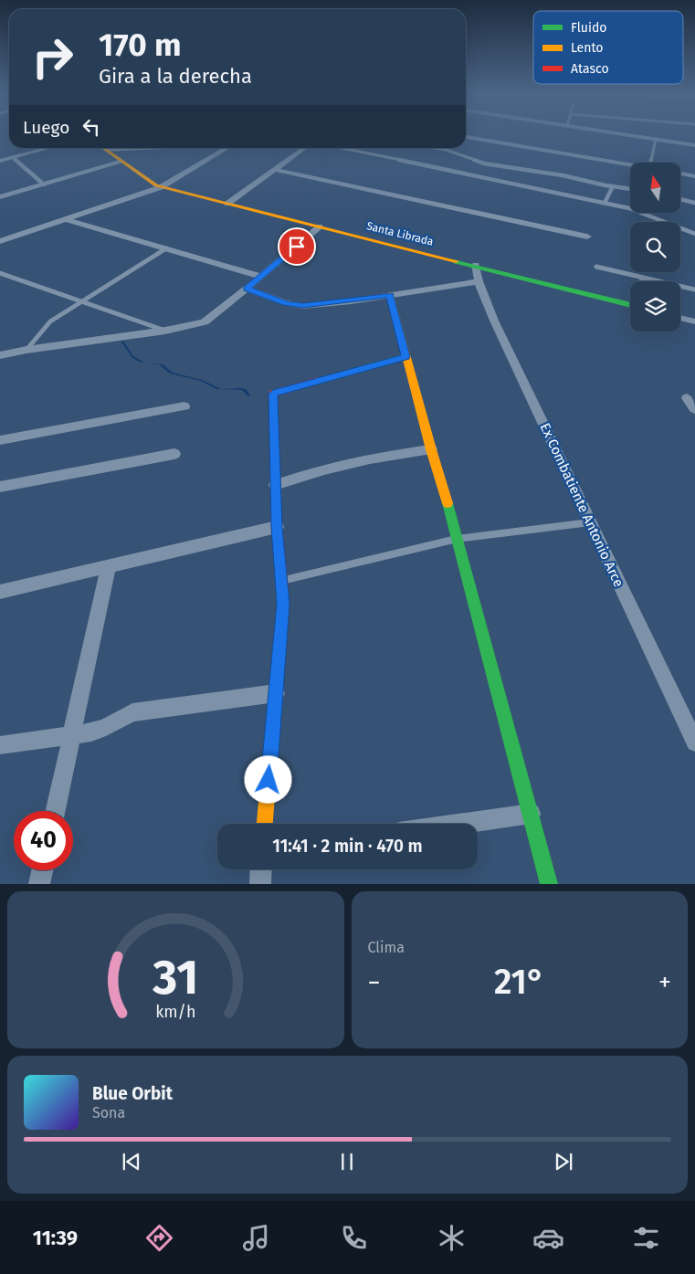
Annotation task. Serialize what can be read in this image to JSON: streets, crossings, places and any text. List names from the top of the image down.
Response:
{
  "streets": {
    "street": ["Santa Librada", "Ex Combatiente Antonio Arce"]
  },
  "crossings": [
    ["Santa Librada", "Ex Combatiente Antonio Arce"]
  ],
  "legend": ["Fluido", "Lento", "Atasco"],
  "north": "top",
  "page": {
    "turn": ["170 m", "Gira a la derecha"],
    "then": "Luego",
    "limit": "40",
    "trip": "11:41 · 2 min · 470 m",
    "tile": "Clima",
    "heat": ["−", "21°", "+"],
    "song": ["Blue Orbit", "Sona"],
    "tabs": "11:39",
    "gauge": ["31", "km/h"]
  }
}
